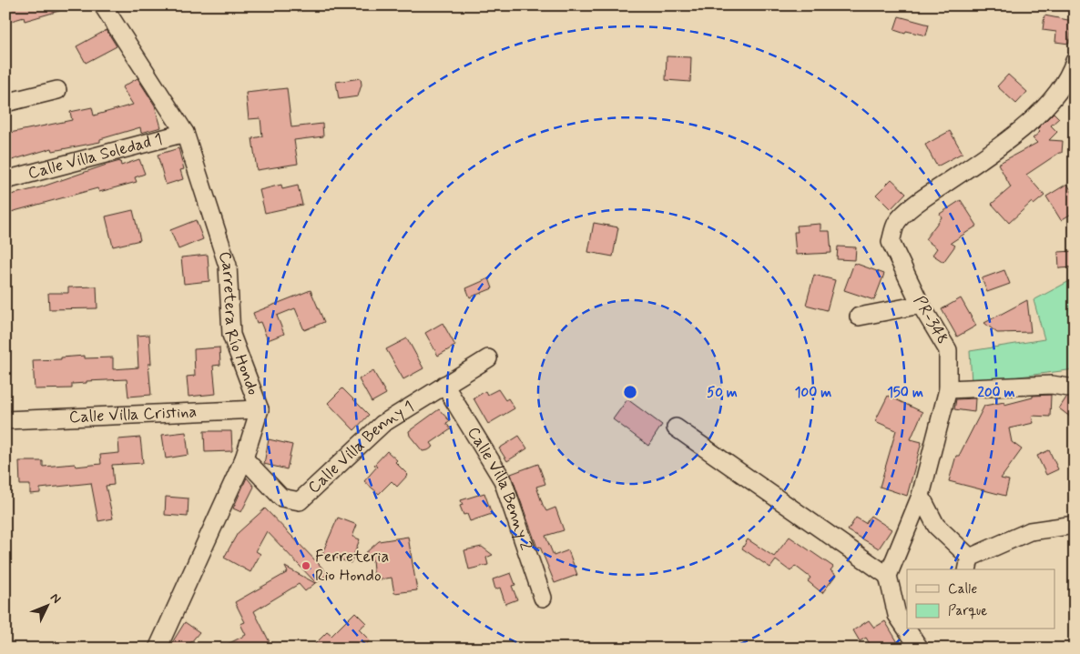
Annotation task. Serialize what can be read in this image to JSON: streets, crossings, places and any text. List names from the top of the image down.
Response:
{
  "streets": {
    "street": [
      "Calle Villa Soledad 1",
      "PR-348",
      "Carretera Río Hondo",
      "Calle Villa Cristina",
      "Calle Villa Benny 1",
      "Calle Villa Benny 2"
    ]
  },
  "crossings": [
    ["Calle Villa Soledad 1", "Carretera Río Hondo"],
    ["Carretera Río Hondo", "Calle Villa Cristina"],
    ["Carretera Río Hondo", "Calle Villa Benny 1"],
    ["Calle Villa Benny 1", "Calle Villa Benny 2"]
  ],
  "places": ["Ferreteria Rio Hondo"],
  "legend": ["Calle", "Parque"],
  "north": "top right",
  "rings": [
    "50 m",
    "100 m",
    "150 m",
    "200 m"
  ]
}
